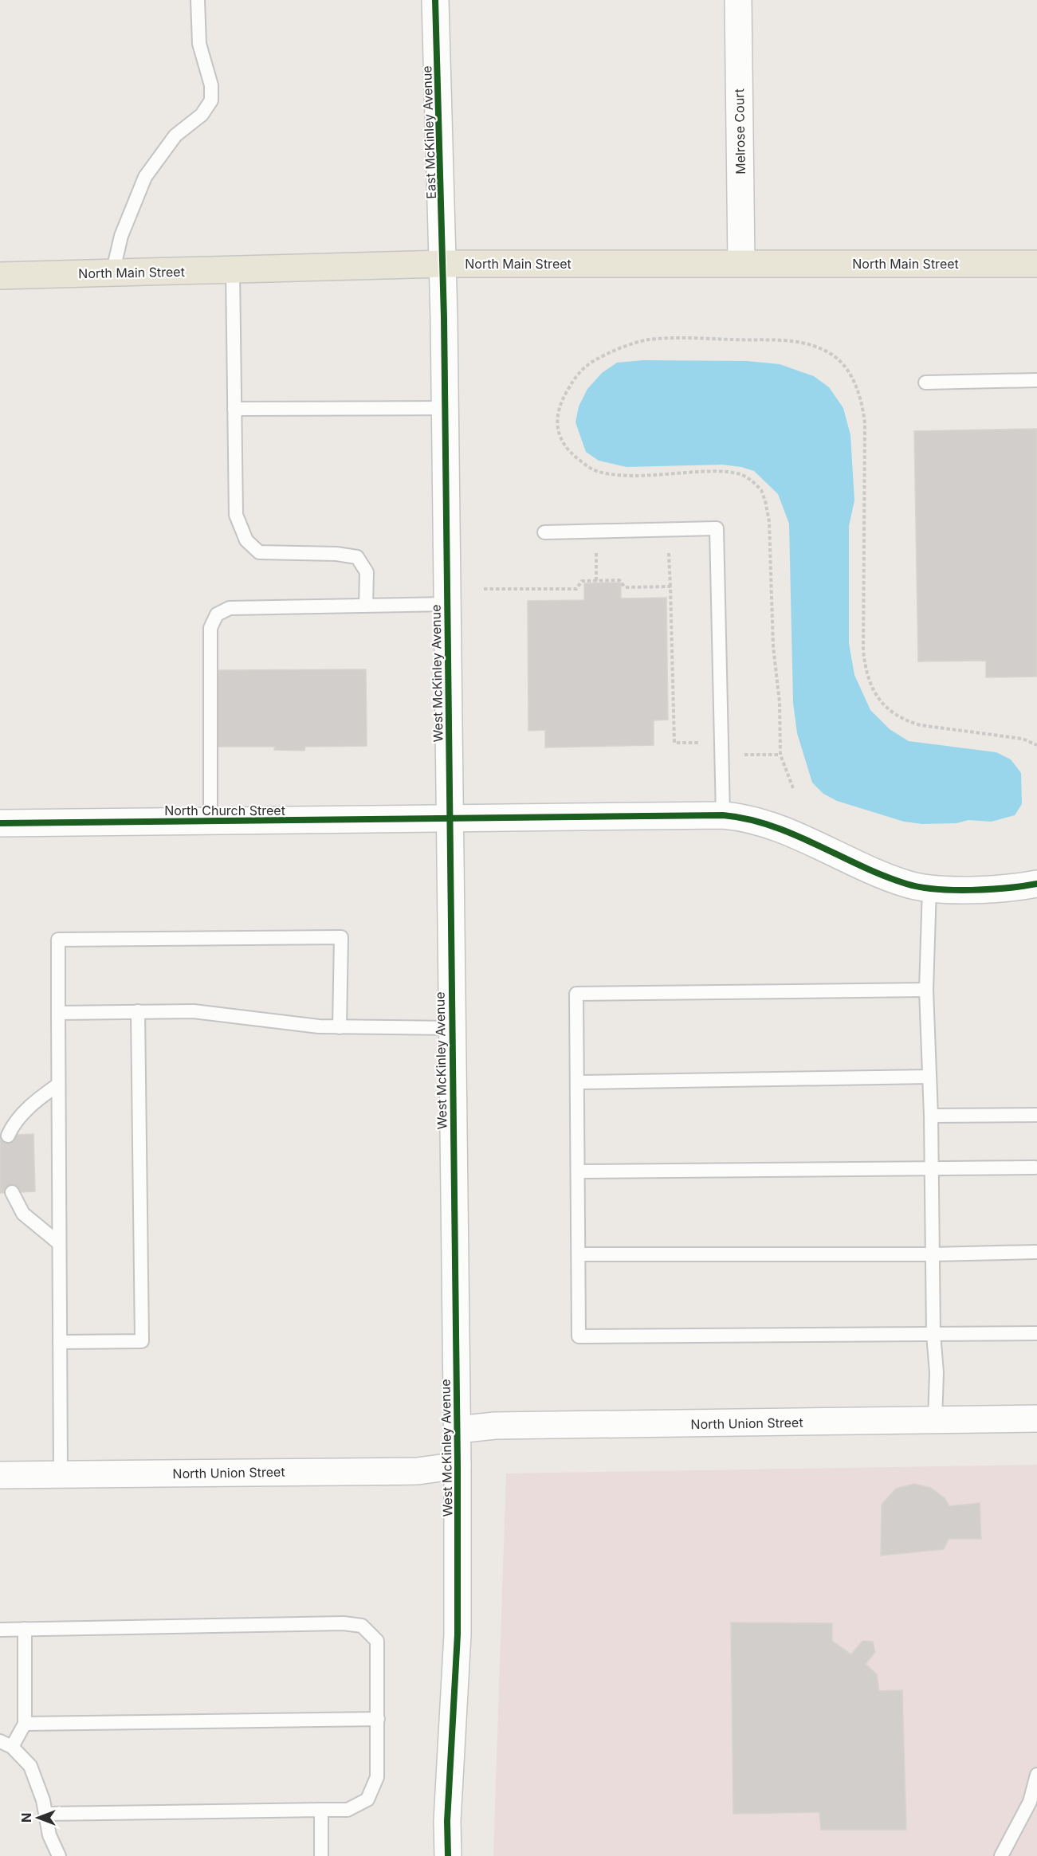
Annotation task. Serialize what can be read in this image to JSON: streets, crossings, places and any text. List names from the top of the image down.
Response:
{
  "streets": {
    "main road": ["North Main Street"],
    "street": [
      "Melrose Court",
      "East McKinley Avenue",
      "West McKinley Avenue",
      "North Church Street",
      "North Union Street"
    ]
  },
  "crossings": [
    ["Melrose Court", "North Main Street"],
    ["East McKinley Avenue", "North Main Street"],
    ["East McKinley Avenue", "West McKinley Avenue"],
    ["North Main Street", "West McKinley Avenue"],
    ["West McKinley Avenue", "North Church Street"],
    ["West McKinley Avenue", "North Union Street"]
  ],
  "north": "left"
}
